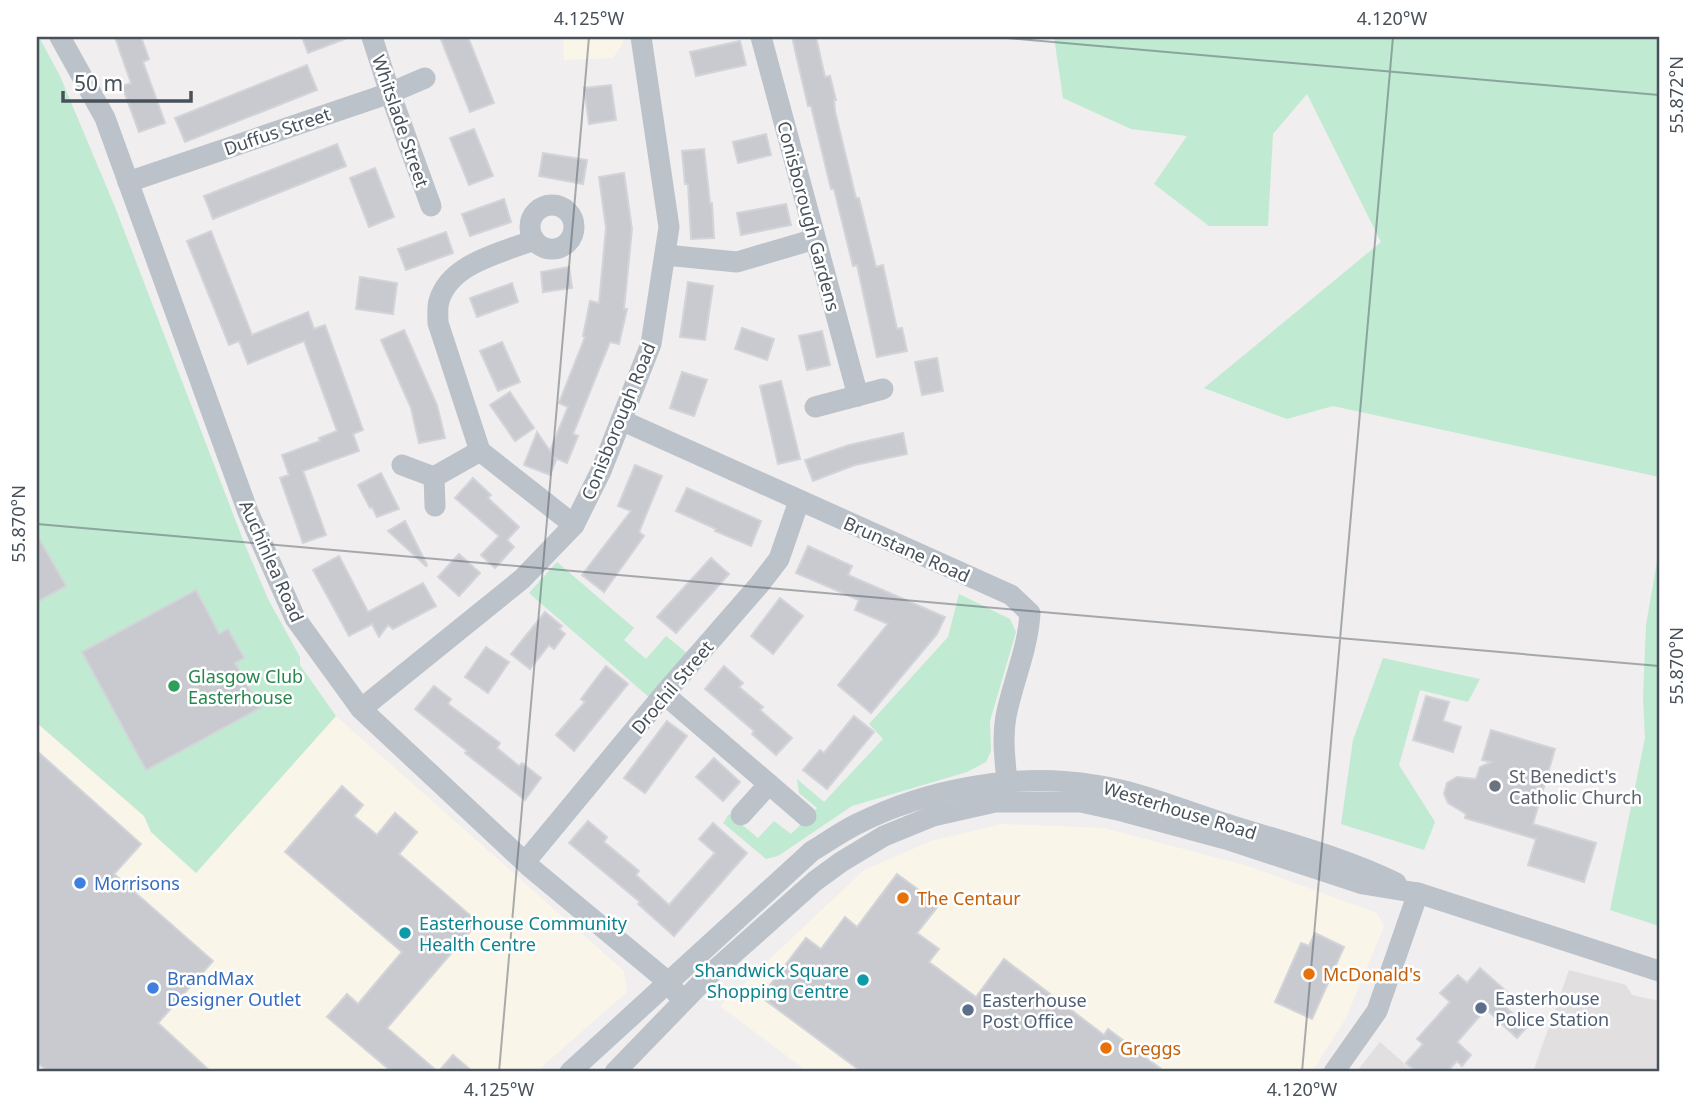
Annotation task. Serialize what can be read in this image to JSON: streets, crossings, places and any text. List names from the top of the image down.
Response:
{
  "streets": {
    "street": [
      "Whitslade Street",
      "Duffus Street",
      "Conisborough Gardens",
      "Conisborough Road",
      "Brunstane Road",
      "Auchinlea Road",
      "Drochil Street",
      "Westerhouse Road"
    ]
  },
  "crossings": [
    ["Whitslade Street", "Duffus Street"],
    ["Duffus Street", "Auchinlea Road"],
    ["Conisborough Road", "Brunstane Road"],
    ["Conisborough Road", "Auchinlea Road"],
    ["Brunstane Road", "Drochil Street"],
    ["Brunstane Road", "Westerhouse Road"],
    ["Auchinlea Road", "Drochil Street"],
    ["Auchinlea Road", "Westerhouse Road"]
  ],
  "places": [
    "Glasgow Club Easterhouse",
    "St Benedict's Catholic Church",
    "Morrisons",
    "The Centaur",
    "Easterhouse Community Health Centre",
    "McDonald's",
    "Shandwick Square Shopping Centre",
    "BrandMax Designer Outlet",
    "Easterhouse Police Station",
    "Easterhouse Post Office",
    "Greggs"
  ],
  "scale_bar": "50 m",
  "coordinates": [
    "4.125°W",
    "4.120°W",
    "55.872°N",
    "55.870°N"
  ]
}
